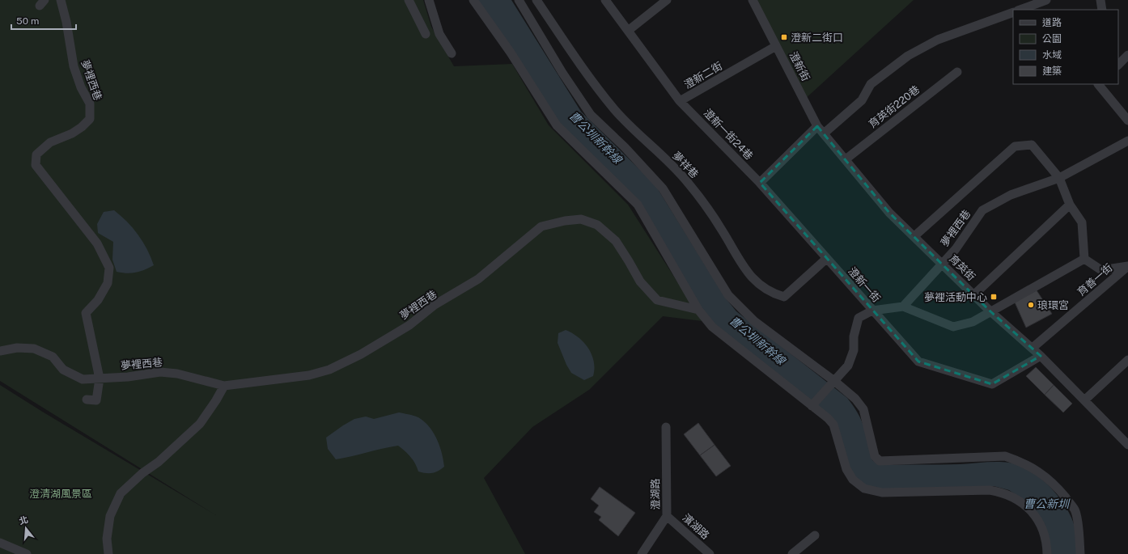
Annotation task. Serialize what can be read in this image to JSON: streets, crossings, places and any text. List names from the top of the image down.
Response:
{
  "streets": {
    "street": [
      "澄新街",
      "澄新二街",
      "夢裡西巷",
      "育英街220巷",
      "澄新一街24巷",
      "夢祥巷",
      "育英街",
      "育善一街",
      "澄新一街",
      "澄湖路",
      "濱湖路"
    ]
  },
  "crossings": [
    ["澄新街", "澄新二街"],
    ["澄新街", "育英街"],
    ["澄新二街", "澄新一街24巷"],
    ["夢裡西巷", "育英街"],
    ["育英街220巷", "育英街"],
    ["澄新一街24巷", "澄新一街"],
    ["夢祥巷", "澄新一街"],
    ["育英街", "育善一街"],
    ["育英街", "澄新一街"],
    ["澄湖路", "濱湖路"]
  ],
  "water": ["曹公圳新幹線", "曹公新圳"],
  "parks": ["澄清湖風景區"],
  "places": {
    "transit": ["澄新二街口", "夢裡活動中心"],
    "other": ["琅環宮"]
  },
  "legend": [
    "道路",
    "公園",
    "水域",
    "建築"
  ],
  "scale_bar": "50 m",
  "north": "top"
}
